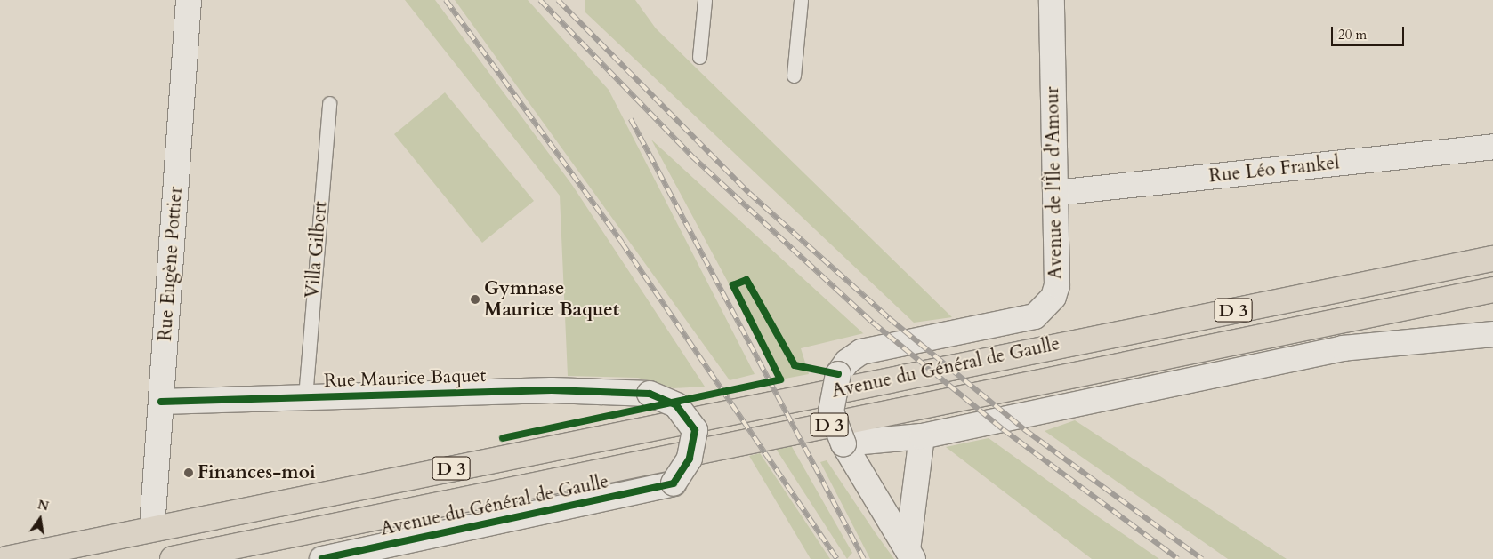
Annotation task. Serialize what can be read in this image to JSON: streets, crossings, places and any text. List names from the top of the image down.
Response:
{
  "streets": {
    "main road": ["D 3", "Avenue du Général de Gaulle"],
    "street": [
      "Rue Léo Frankel",
      "Avenue de l'Île d'Amour",
      "Rue Eugène Pottier",
      "Rue Maurice Baquet"
    ],
    "lane": ["Villa Gilbert"]
  },
  "crossings": [
    ["Rue Léo Frankel", "Avenue de l'Île d'Amour"],
    ["Villa Gilbert", "Rue Maurice Baquet"],
    ["Rue Eugène Pottier", "Avenue du Général de Gaulle"],
    ["Rue Eugène Pottier", "Rue Maurice Baquet"],
    ["Avenue du Général de Gaulle", "Rue Maurice Baquet"]
  ],
  "places": ["Gymnase Maurice Baquet", "Finances-moi"],
  "scale_bar": "20 m",
  "north": "top"
}
